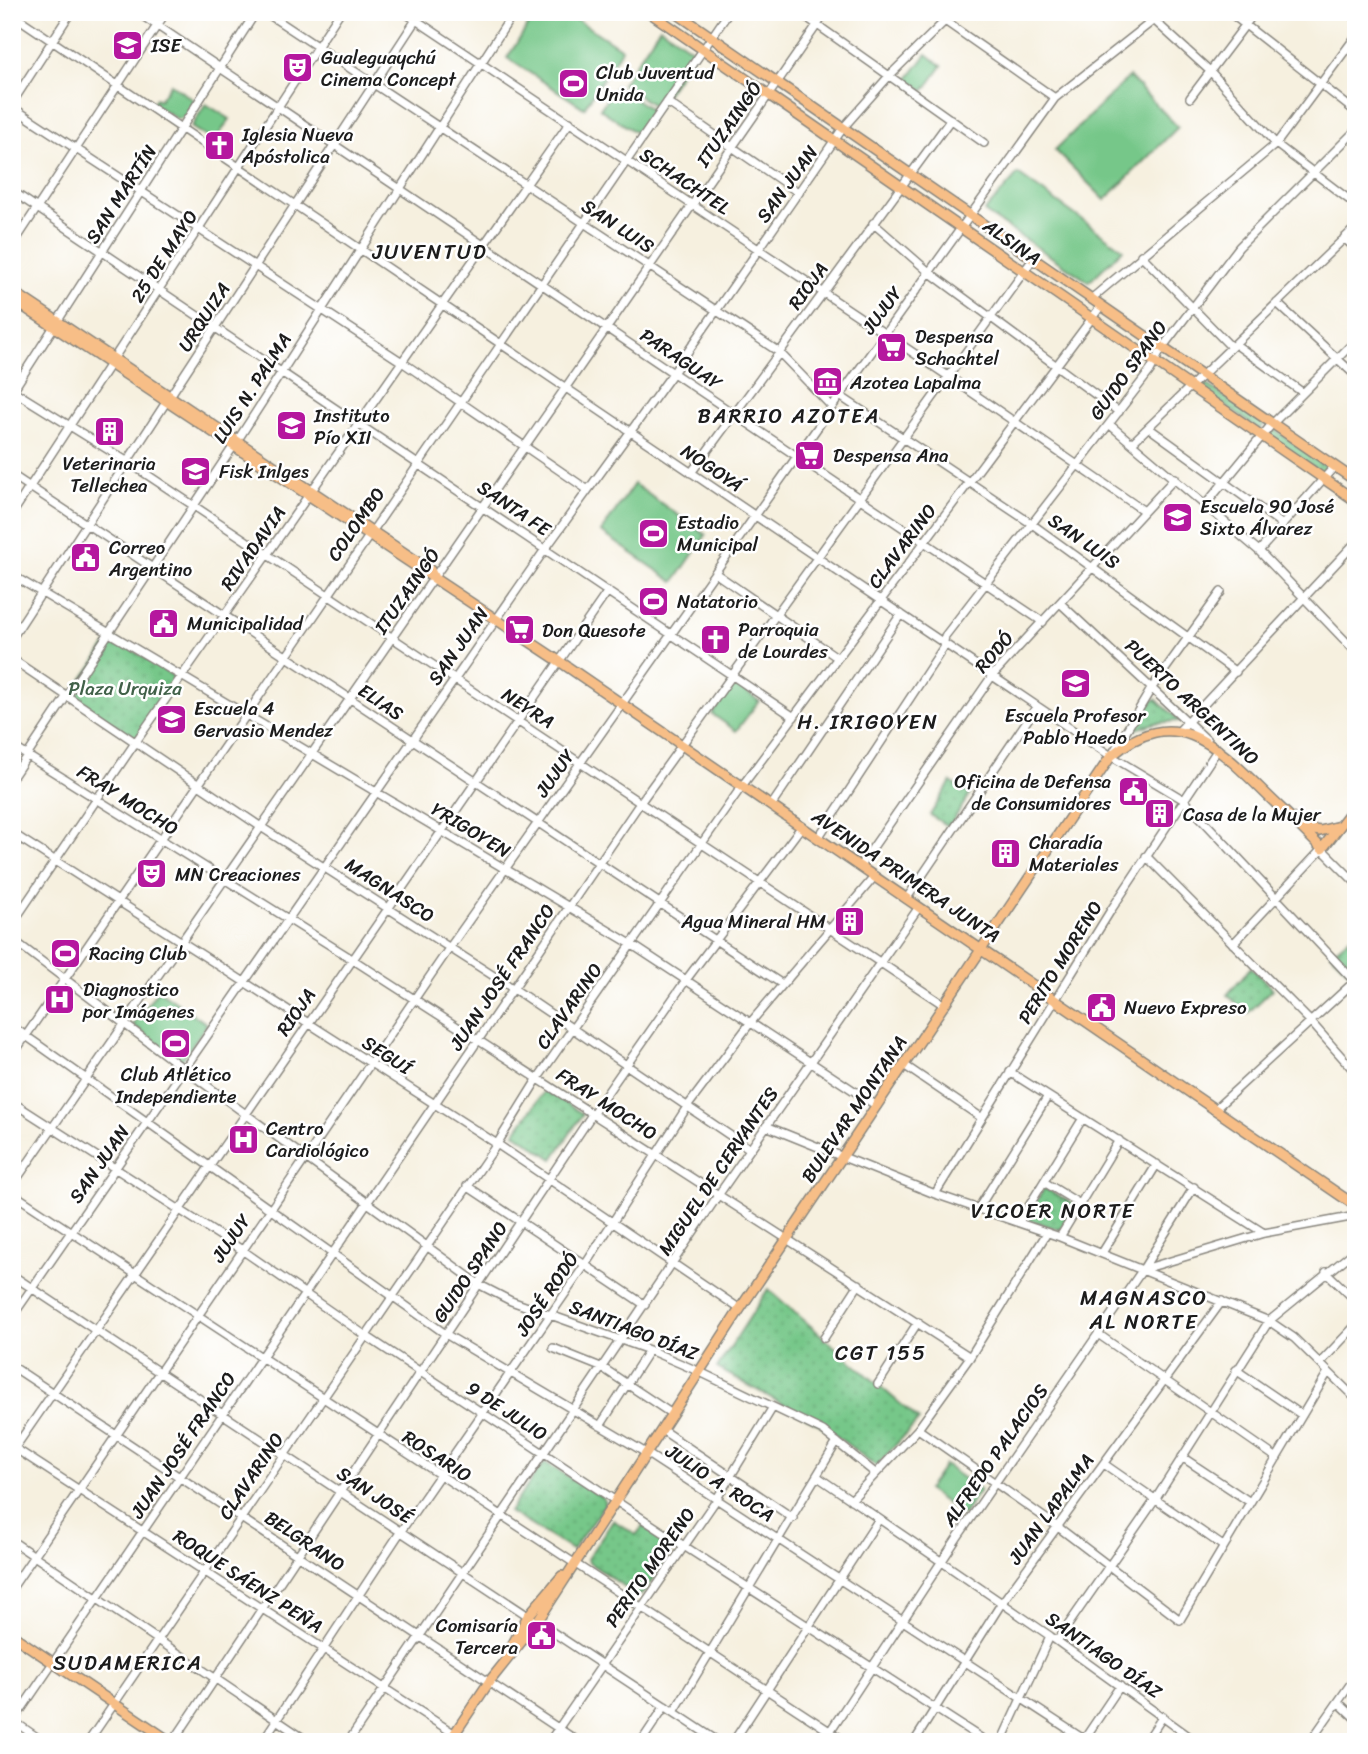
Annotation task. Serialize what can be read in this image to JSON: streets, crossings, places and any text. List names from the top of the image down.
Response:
{
  "streets": {
    "main road": [
      "ALSINA",
      "PUERTO ARGENTINO",
      "AVENIDA PRIMERA JUNTA",
      "BULEVAR MONTANA"
    ],
    "street": [
      "ITUZAINGÓ",
      "SCHACHTEL",
      "SAN JUAN",
      "SAN MARTÍN",
      "SAN LUIS",
      "25 DE MAYO",
      "RIOJA",
      "JUJUY",
      "URQUIZA",
      "PARAGUAY",
      "GUIDO SPANO",
      "LUIS N. PALMA",
      "NOGOYÁ",
      "SANTA FE",
      "COLOMBO",
      "CLAVARINO",
      "RIVADAVIA",
      "RODÓ",
      "ELIAS",
      "NEYRA",
      "FRAY MOCHO",
      "YRIGOYEN",
      "MAGNASCO",
      "PERITO MORENO",
      "JUAN JOSÉ FRANCO",
      "SEGUÍ",
      "MIGUEL DE CERVANTES",
      "JOSÉ RODÓ",
      "SANTIAGO DÍAZ",
      "9 DE JULIO",
      "ALFREDO PALACIOS",
      "ROSARIO",
      "JULIO A. ROCA",
      "SAN JOSÉ",
      "JUAN LAPALMA",
      "BELGRANO",
      "ROQUE SÁENZ PEÑA"
    ]
  },
  "crossings": [
    ["ITUZAINGÓ", "SCHACHTEL"],
    ["ITUZAINGÓ", "SAN LUIS"],
    ["ITUZAINGÓ", "ALSINA"],
    ["ITUZAINGÓ", "PARAGUAY"],
    ["ITUZAINGÓ", "NOGOYÁ"],
    ["ITUZAINGÓ", "SANTA FE"],
    ["ITUZAINGÓ", "ELIAS"],
    ["ITUZAINGÓ", "NEYRA"],
    ["ITUZAINGÓ", "FRAY MOCHO"],
    ["ITUZAINGÓ", "YRIGOYEN"],
    ["ITUZAINGÓ", "AVENIDA PRIMERA JUNTA"],
    ["ITUZAINGÓ", "MAGNASCO"],
    ["ITUZAINGÓ", "SEGUÍ"],
    ["ITUZAINGÓ", "SANTIAGO DÍAZ"],
    ["ITUZAINGÓ", "9 DE JULIO"],
    ["ITUZAINGÓ", "JULIO A. ROCA"],
    ["SCHACHTEL", "SAN JUAN"],
    ["SCHACHTEL", "RIOJA"],
    ["SCHACHTEL", "JUJUY"],
    ["SCHACHTEL", "URQUIZA"],
    ["SCHACHTEL", "GUIDO SPANO"],
    ["SCHACHTEL", "LUIS N. PALMA"],
    ["SCHACHTEL", "COLOMBO"],
    ["SCHACHTEL", "CLAVARINO"],
    ["SCHACHTEL", "RIVADAVIA"],
    ["SCHACHTEL", "RODÓ"],
    ["SCHACHTEL", "JUAN JOSÉ FRANCO"],
    ["SAN JUAN", "SAN LUIS"],
    ["SAN JUAN", "ALSINA"],
    ["SAN JUAN", "PARAGUAY"],
    ["SAN JUAN", "NOGOYÁ"],
    ["SAN JUAN", "SANTA FE"],
    ["SAN JUAN", "ELIAS"],
    ["SAN JUAN", "NEYRA"],
    ["SAN JUAN", "FRAY MOCHO"],
    ["SAN JUAN", "YRIGOYEN"],
    ["SAN JUAN", "AVENIDA PRIMERA JUNTA"],
    ["SAN JUAN", "MAGNASCO"],
    ["SAN JUAN", "SEGUÍ"],
    ["SAN JUAN", "SANTIAGO DÍAZ"],
    ["SAN JUAN", "9 DE JULIO"],
    ["SAN JUAN", "ROSARIO"],
    ["SAN JUAN", "JULIO A. ROCA"],
    ["SAN JUAN", "SAN JOSÉ"],
    ["SAN MARTÍN", "PARAGUAY"],
    ["SAN MARTÍN", "NOGOYÁ"],
    ["SAN MARTÍN", "SANTA FE"],
    ["SAN MARTÍN", "NEYRA"],
    ["SAN MARTÍN", "AVENIDA PRIMERA JUNTA"],
    ["SAN LUIS", "25 DE MAYO"],
    ["SAN LUIS", "RIOJA"],
    ["SAN LUIS", "JUJUY"],
    ["SAN LUIS", "URQUIZA"],
    ["SAN LUIS", "GUIDO SPANO"],
    ["SAN LUIS", "LUIS N. PALMA"],
    ["SAN LUIS", "COLOMBO"],
    ["SAN LUIS", "CLAVARINO"],
    ["SAN LUIS", "RIVADAVIA"],
    ["SAN LUIS", "RODÓ"],
    ["SAN LUIS", "JUAN JOSÉ FRANCO"],
    ["ALSINA", "RIOJA"],
    ["ALSINA", "JUJUY"],
    ["ALSINA", "GUIDO SPANO"],
    ["ALSINA", "COLOMBO"],
    ["ALSINA", "CLAVARINO"],
    ["ALSINA", "JUAN JOSÉ FRANCO"],
    ["25 DE MAYO", "PARAGUAY"],
    ["25 DE MAYO", "NOGOYÁ"],
    ["25 DE MAYO", "SANTA FE"],
    ["25 DE MAYO", "ELIAS"],
    ["25 DE MAYO", "NEYRA"],
    ["25 DE MAYO", "AVENIDA PRIMERA JUNTA"],
    ["RIOJA", "PARAGUAY"],
    ["RIOJA", "NOGOYÁ"],
    ["RIOJA", "SANTA FE"],
    ["RIOJA", "ELIAS"],
    ["RIOJA", "NEYRA"],
    ["RIOJA", "FRAY MOCHO"],
    ["RIOJA", "YRIGOYEN"],
    ["RIOJA", "AVENIDA PRIMERA JUNTA"],
    ["RIOJA", "MAGNASCO"],
    ["RIOJA", "SEGUÍ"],
    ["RIOJA", "SANTIAGO DÍAZ"],
    ["RIOJA", "9 DE JULIO"],
    ["RIOJA", "ROSARIO"],
    ["RIOJA", "JULIO A. ROCA"],
    ["RIOJA", "SAN JOSÉ"],
    ["RIOJA", "BELGRANO"],
    ["RIOJA", "ROQUE SÁENZ PEÑA"],
    ["JUJUY", "PARAGUAY"],
    ["JUJUY", "NOGOYÁ"],
    ["JUJUY", "SANTA FE"],
    ["JUJUY", "ELIAS"],
    ["JUJUY", "NEYRA"],
    ["JUJUY", "FRAY MOCHO"],
    ["JUJUY", "YRIGOYEN"],
    ["JUJUY", "AVENIDA PRIMERA JUNTA"],
    ["JUJUY", "MAGNASCO"],
    ["JUJUY", "SEGUÍ"],
    ["JUJUY", "SANTIAGO DÍAZ"],
    ["JUJUY", "9 DE JULIO"],
    ["JUJUY", "ROSARIO"],
    ["JUJUY", "JULIO A. ROCA"],
    ["JUJUY", "SAN JOSÉ"],
    ["JUJUY", "BELGRANO"],
    ["JUJUY", "ROQUE SÁENZ PEÑA"],
    ["URQUIZA", "PARAGUAY"],
    ["URQUIZA", "NOGOYÁ"],
    ["URQUIZA", "SANTA FE"],
    ["URQUIZA", "ELIAS"],
    ["URQUIZA", "NEYRA"],
    ["URQUIZA", "YRIGOYEN"],
    ["URQUIZA", "AVENIDA PRIMERA JUNTA"],
    ["PARAGUAY", "GUIDO SPANO"],
    ["PARAGUAY", "LUIS N. PALMA"],
    ["PARAGUAY", "COLOMBO"],
    ["PARAGUAY", "CLAVARINO"],
    ["PARAGUAY", "RIVADAVIA"],
    ["PARAGUAY", "RODÓ"],
    ["PARAGUAY", "JUAN JOSÉ FRANCO"],
    ["GUIDO SPANO", "NOGOYÁ"],
    ["GUIDO SPANO", "ELIAS"],
    ["GUIDO SPANO", "NEYRA"],
    ["GUIDO SPANO", "FRAY MOCHO"],
    ["GUIDO SPANO", "YRIGOYEN"],
    ["GUIDO SPANO", "AVENIDA PRIMERA JUNTA"],
    ["GUIDO SPANO", "MAGNASCO"],
    ["GUIDO SPANO", "SEGUÍ"],
    ["GUIDO SPANO", "SANTIAGO DÍAZ"],
    ["GUIDO SPANO", "9 DE JULIO"],
    ["GUIDO SPANO", "ROSARIO"],
    ["GUIDO SPANO", "JULIO A. ROCA"],
    ["GUIDO SPANO", "SAN JOSÉ"],
    ["GUIDO SPANO", "BELGRANO"],
    ["GUIDO SPANO", "ROQUE SÁENZ PEÑA"],
    ["LUIS N. PALMA", "NOGOYÁ"],
    ["LUIS N. PALMA", "SANTA FE"],
    ["LUIS N. PALMA", "ELIAS"],
    ["LUIS N. PALMA", "NEYRA"],
    ["LUIS N. PALMA", "FRAY MOCHO"],
    ["LUIS N. PALMA", "YRIGOYEN"],
    ["LUIS N. PALMA", "AVENIDA PRIMERA JUNTA"],
    ["LUIS N. PALMA", "MAGNASCO"],
    ["NOGOYÁ", "COLOMBO"],
    ["NOGOYÁ", "CLAVARINO"],
    ["NOGOYÁ", "RIVADAVIA"],
    ["NOGOYÁ", "RODÓ"],
    ["NOGOYÁ", "PERITO MORENO"],
    ["NOGOYÁ", "JUAN JOSÉ FRANCO"],
    ["NOGOYÁ", "BULEVAR MONTANA"],
    ["SANTA FE", "COLOMBO"],
    ["SANTA FE", "CLAVARINO"],
    ["SANTA FE", "RIVADAVIA"],
    ["SANTA FE", "JUAN JOSÉ FRANCO"],
    ["COLOMBO", "ELIAS"],
    ["COLOMBO", "NEYRA"],
    ["COLOMBO", "FRAY MOCHO"],
    ["COLOMBO", "YRIGOYEN"],
    ["COLOMBO", "AVENIDA PRIMERA JUNTA"],
    ["COLOMBO", "MAGNASCO"],
    ["COLOMBO", "SEGUÍ"],
    ["COLOMBO", "SANTIAGO DÍAZ"],
    ["COLOMBO", "JULIO A. ROCA"],
    ["CLAVARINO", "ELIAS"],
    ["CLAVARINO", "NEYRA"],
    ["CLAVARINO", "FRAY MOCHO"],
    ["CLAVARINO", "YRIGOYEN"],
    ["CLAVARINO", "AVENIDA PRIMERA JUNTA"],
    ["CLAVARINO", "MAGNASCO"],
    ["CLAVARINO", "SEGUÍ"],
    ["CLAVARINO", "SANTIAGO DÍAZ"],
    ["CLAVARINO", "9 DE JULIO"],
    ["CLAVARINO", "ROSARIO"],
    ["CLAVARINO", "JULIO A. ROCA"],
    ["CLAVARINO", "SAN JOSÉ"],
    ["CLAVARINO", "BELGRANO"],
    ["CLAVARINO", "ROQUE SÁENZ PEÑA"],
    ["RIVADAVIA", "ELIAS"],
    ["RIVADAVIA", "NEYRA"],
    ["RIVADAVIA", "FRAY MOCHO"],
    ["RIVADAVIA", "YRIGOYEN"],
    ["RIVADAVIA", "AVENIDA PRIMERA JUNTA"],
    ["RIVADAVIA", "MAGNASCO"],
    ["RIVADAVIA", "SEGUÍ"],
    ["RODÓ", "PUERTO ARGENTINO"],
    ["RODÓ", "AVENIDA PRIMERA JUNTA"],
    ["ELIAS", "JUAN JOSÉ FRANCO"],
    ["ELIAS", "JOSÉ RODÓ"],
    ["PUERTO ARGENTINO", "PERITO MORENO"],
    ["PUERTO ARGENTINO", "BULEVAR MONTANA"],
    ["NEYRA", "JUAN JOSÉ FRANCO"],
    ["NEYRA", "BULEVAR MONTANA"],
    ["NEYRA", "MIGUEL DE CERVANTES"],
    ["NEYRA", "JOSÉ RODÓ"],
    ["FRAY MOCHO", "JUAN JOSÉ FRANCO"],
    ["FRAY MOCHO", "BULEVAR MONTANA"],
    ["FRAY MOCHO", "MIGUEL DE CERVANTES"],
    ["FRAY MOCHO", "JOSÉ RODÓ"],
    ["YRIGOYEN", "JUAN JOSÉ FRANCO"],
    ["YRIGOYEN", "BULEVAR MONTANA"],
    ["YRIGOYEN", "MIGUEL DE CERVANTES"],
    ["YRIGOYEN", "JOSÉ RODÓ"],
    ["AVENIDA PRIMERA JUNTA", "PERITO MORENO"],
    ["AVENIDA PRIMERA JUNTA", "JUAN JOSÉ FRANCO"],
    ["AVENIDA PRIMERA JUNTA", "BULEVAR MONTANA"],
    ["AVENIDA PRIMERA JUNTA", "MIGUEL DE CERVANTES"],
    ["AVENIDA PRIMERA JUNTA", "JOSÉ RODÓ"],
    ["MAGNASCO", "JUAN JOSÉ FRANCO"],
    ["MAGNASCO", "MIGUEL DE CERVANTES"],
    ["MAGNASCO", "JOSÉ RODÓ"],
    ["PERITO MORENO", "SANTIAGO DÍAZ"],
    ["PERITO MORENO", "9 DE JULIO"],
    ["PERITO MORENO", "ROSARIO"],
    ["PERITO MORENO", "JULIO A. ROCA"],
    ["PERITO MORENO", "SAN JOSÉ"],
    ["PERITO MORENO", "BELGRANO"],
    ["JUAN JOSÉ FRANCO", "SEGUÍ"],
    ["JUAN JOSÉ FRANCO", "SANTIAGO DÍAZ"],
    ["JUAN JOSÉ FRANCO", "9 DE JULIO"],
    ["JUAN JOSÉ FRANCO", "ROSARIO"],
    ["JUAN JOSÉ FRANCO", "JULIO A. ROCA"],
    ["JUAN JOSÉ FRANCO", "SAN JOSÉ"],
    ["JUAN JOSÉ FRANCO", "BELGRANO"],
    ["JUAN JOSÉ FRANCO", "ROQUE SÁENZ PEÑA"],
    ["SEGUÍ", "BULEVAR MONTANA"],
    ["SEGUÍ", "MIGUEL DE CERVANTES"],
    ["SEGUÍ", "JOSÉ RODÓ"],
    ["BULEVAR MONTANA", "SANTIAGO DÍAZ"],
    ["BULEVAR MONTANA", "9 DE JULIO"],
    ["BULEVAR MONTANA", "ROSARIO"],
    ["BULEVAR MONTANA", "JULIO A. ROCA"],
    ["BULEVAR MONTANA", "SAN JOSÉ"],
    ["BULEVAR MONTANA", "BELGRANO"],
    ["BULEVAR MONTANA", "ROQUE SÁENZ PEÑA"],
    ["MIGUEL DE CERVANTES", "SANTIAGO DÍAZ"],
    ["MIGUEL DE CERVANTES", "9 DE JULIO"],
    ["MIGUEL DE CERVANTES", "ROSARIO"],
    ["MIGUEL DE CERVANTES", "JULIO A. ROCA"],
    ["MIGUEL DE CERVANTES", "SAN JOSÉ"],
    ["MIGUEL DE CERVANTES", "BELGRANO"],
    ["MIGUEL DE CERVANTES", "ROQUE SÁENZ PEÑA"],
    ["JOSÉ RODÓ", "SANTIAGO DÍAZ"],
    ["JOSÉ RODÓ", "9 DE JULIO"],
    ["JOSÉ RODÓ", "ROSARIO"],
    ["JOSÉ RODÓ", "JULIO A. ROCA"],
    ["JOSÉ RODÓ", "SAN JOSÉ"],
    ["JOSÉ RODÓ", "BELGRANO"],
    ["JOSÉ RODÓ", "ROQUE SÁENZ PEÑA"],
    ["SANTIAGO DÍAZ", "ALFREDO PALACIOS"],
    ["SANTIAGO DÍAZ", "JUAN LAPALMA"],
    ["9 DE JULIO", "ALFREDO PALACIOS"],
    ["9 DE JULIO", "JUAN LAPALMA"],
    ["ALFREDO PALACIOS", "ROSARIO"],
    ["ALFREDO PALACIOS", "JULIO A. ROCA"],
    ["JULIO A. ROCA", "JUAN LAPALMA"]
  ],
  "districts": [
    "JUVENTUD",
    "BARRIO AZOTEA",
    "H. IRIGOYEN",
    "VICOER NORTE",
    "MAGNASCO AL NORTE",
    "CGT 155",
    "SUDAMERICA"
  ],
  "parks": ["Plaza Urquiza"],
  "places": {
    "school or university": [
      "ISE",
      "Instituto Pío XII",
      "Fisk Inlges",
      "Escuela 90 José Sixto Álvarez",
      "Escuela Profesor Pablo Haedo",
      "Escuela 4 Gervasio Mendez"
    ],
    "theatre": ["Gualeguaychú Cinema Concept", "MN Creaciones"],
    "sports": [
      "Club Juventud Unida",
      "Estadio Municipal",
      "Natatorio",
      "Racing Club",
      "Club Atlético Independiente"
    ],
    "church": ["Iglesia Nueva Apóstolica", "Parroquia de Lourdes"],
    "supermarket": ["Despensa Schachtel", "Despensa Ana", "Don Quesote"],
    "museum": ["Azotea Lapalma"],
    "building": [
      "Veterinaria Tellechea",
      "Casa de la Mujer",
      "Charadía Materiales",
      "Agua Mineral HM"
    ],
    "public building": [
      "Correo Argentino",
      "Municipalidad",
      "Oficina de Defensa de Consumidores",
      "Nuevo Expreso",
      "Comisaría Tercera"
    ],
    "hospital": ["Diagnostico por Imágenes", "Centro Cardiológico"]
  }
}
